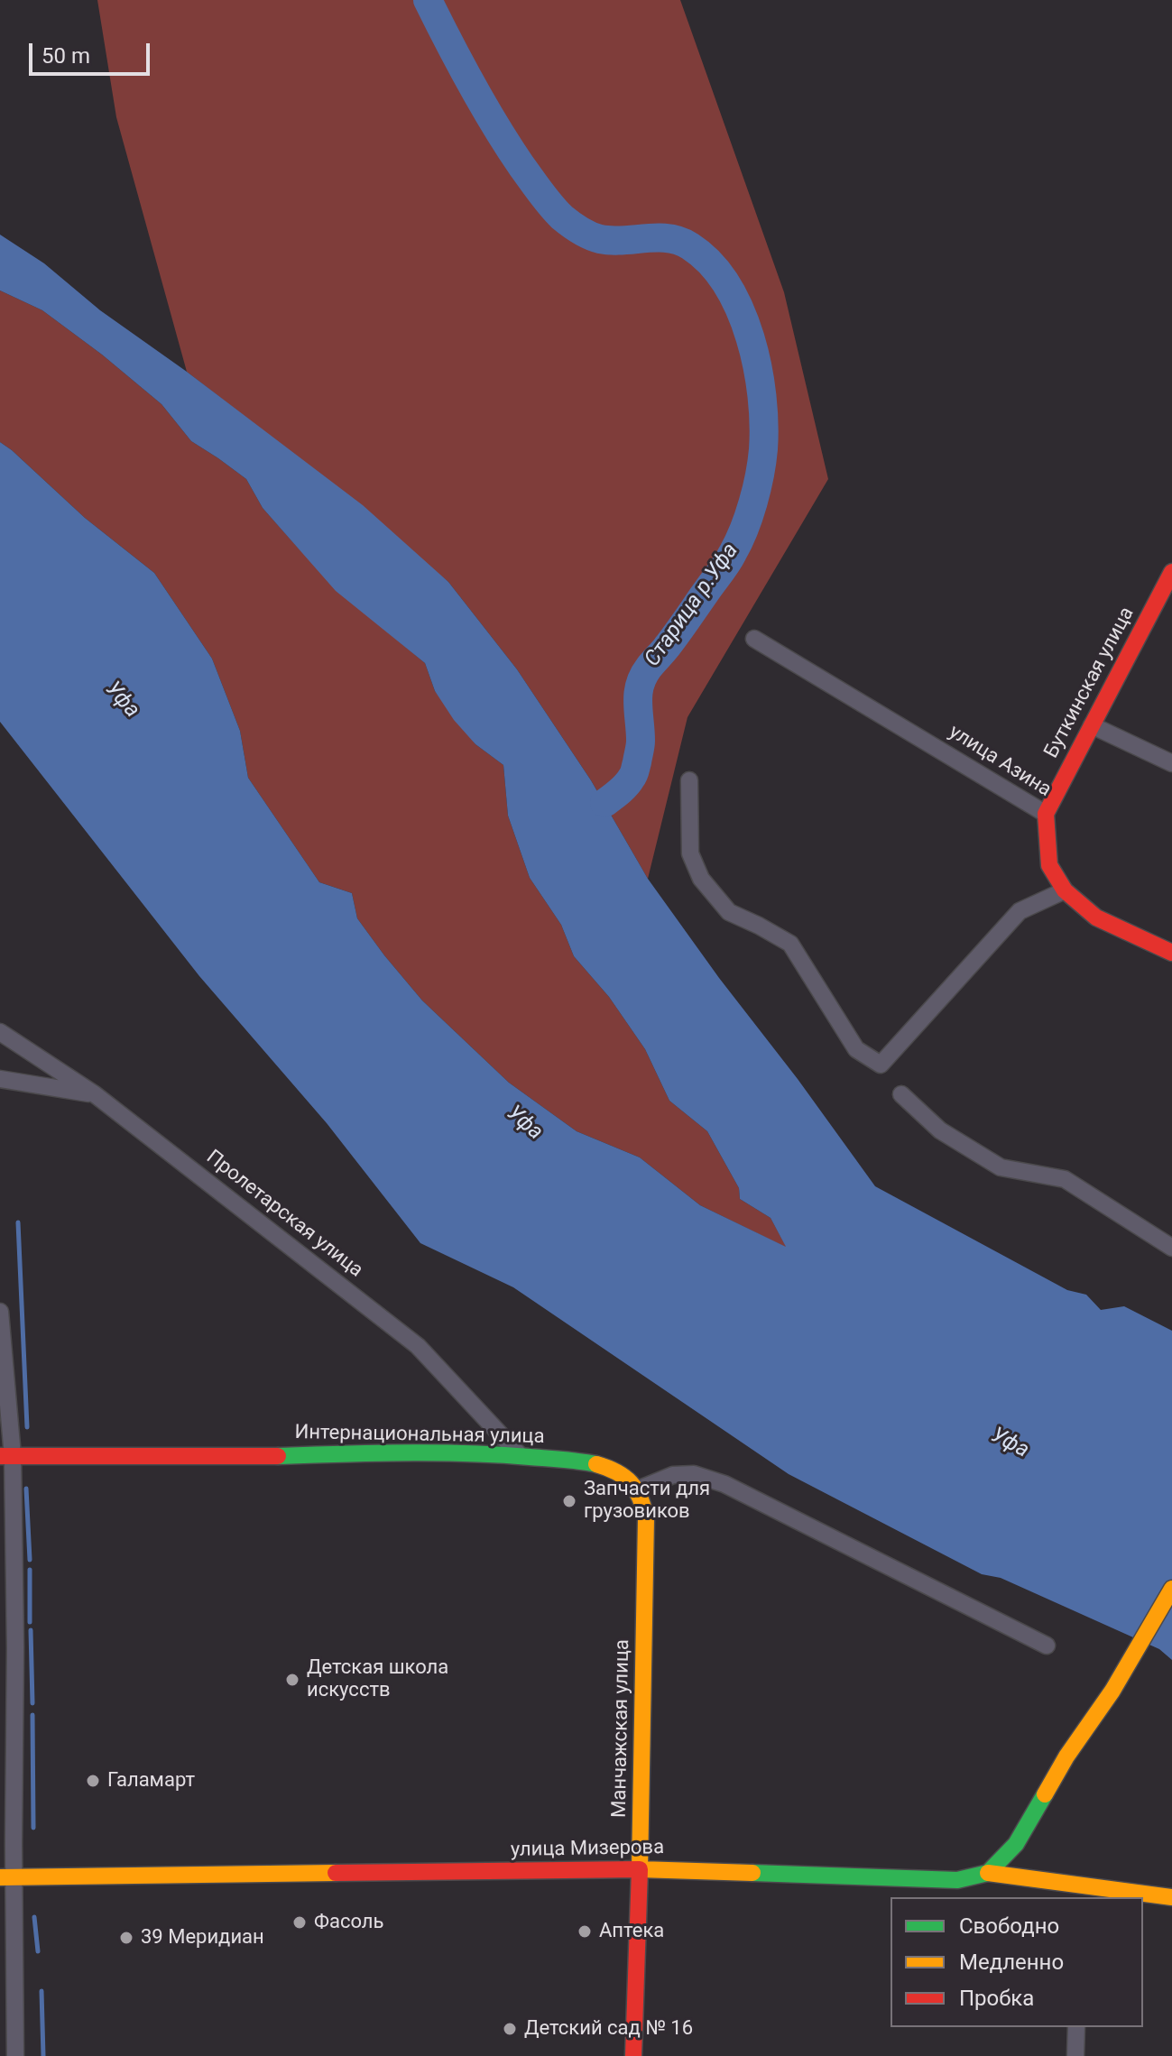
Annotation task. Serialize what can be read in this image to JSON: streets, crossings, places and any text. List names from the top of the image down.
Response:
{
  "streets": {
    "main road": [
      "Буткинская улица",
      "улица Азина",
      "Интернациональная улица",
      "Манчажская улица",
      "улица Мизерова"
    ],
    "street": ["Пролетарская улица"]
  },
  "crossings": [
    ["Буткинская улица", "улица Азина"],
    ["Пролетарская улица", "Интернациональная улица"],
    ["Интернациональная улица", "Манчажская улица"],
    ["Манчажская улица", "улица Мизерова"]
  ],
  "water": ["Старица р.Уфа", "Уфа"],
  "places": [
    "Запчасти для грузовиков",
    "Детская школа искусств",
    "Галамарт",
    "Фасоль",
    "Аптека",
    "39 Меридиан",
    "Детский сад № 16"
  ],
  "legend": ["Свободно", "Медленно", "Пробка"],
  "scale_bar": "50 m"
}
